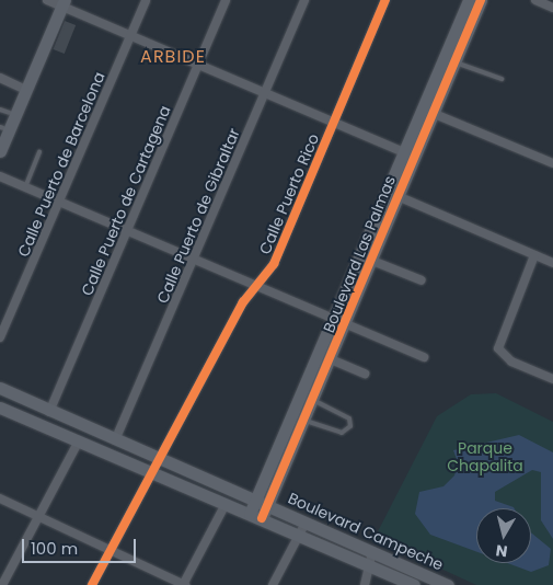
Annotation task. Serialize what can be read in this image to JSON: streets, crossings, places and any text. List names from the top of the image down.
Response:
{
  "streets": {
    "street": [
      "Calle Puerto de Barcelona",
      "Calle Puerto Rico",
      "Calle Puerto de Cartagena",
      "Calle Puerto de Gibraltar",
      "Boulevard Las Palmas",
      "Boulevard Campeche"
    ]
  },
  "crossings": [
    ["Calle Puerto Rico", "Boulevard Campeche"],
    ["Calle Puerto de Cartagena", "Boulevard Campeche"],
    ["Calle Puerto de Gibraltar", "Boulevard Campeche"],
    ["Boulevard Las Palmas", "Boulevard Campeche"]
  ],
  "districts": ["ARBIDE"],
  "parks": ["Parque Chapalita"],
  "scale_bar": "100 m",
  "north": "bottom"
}
